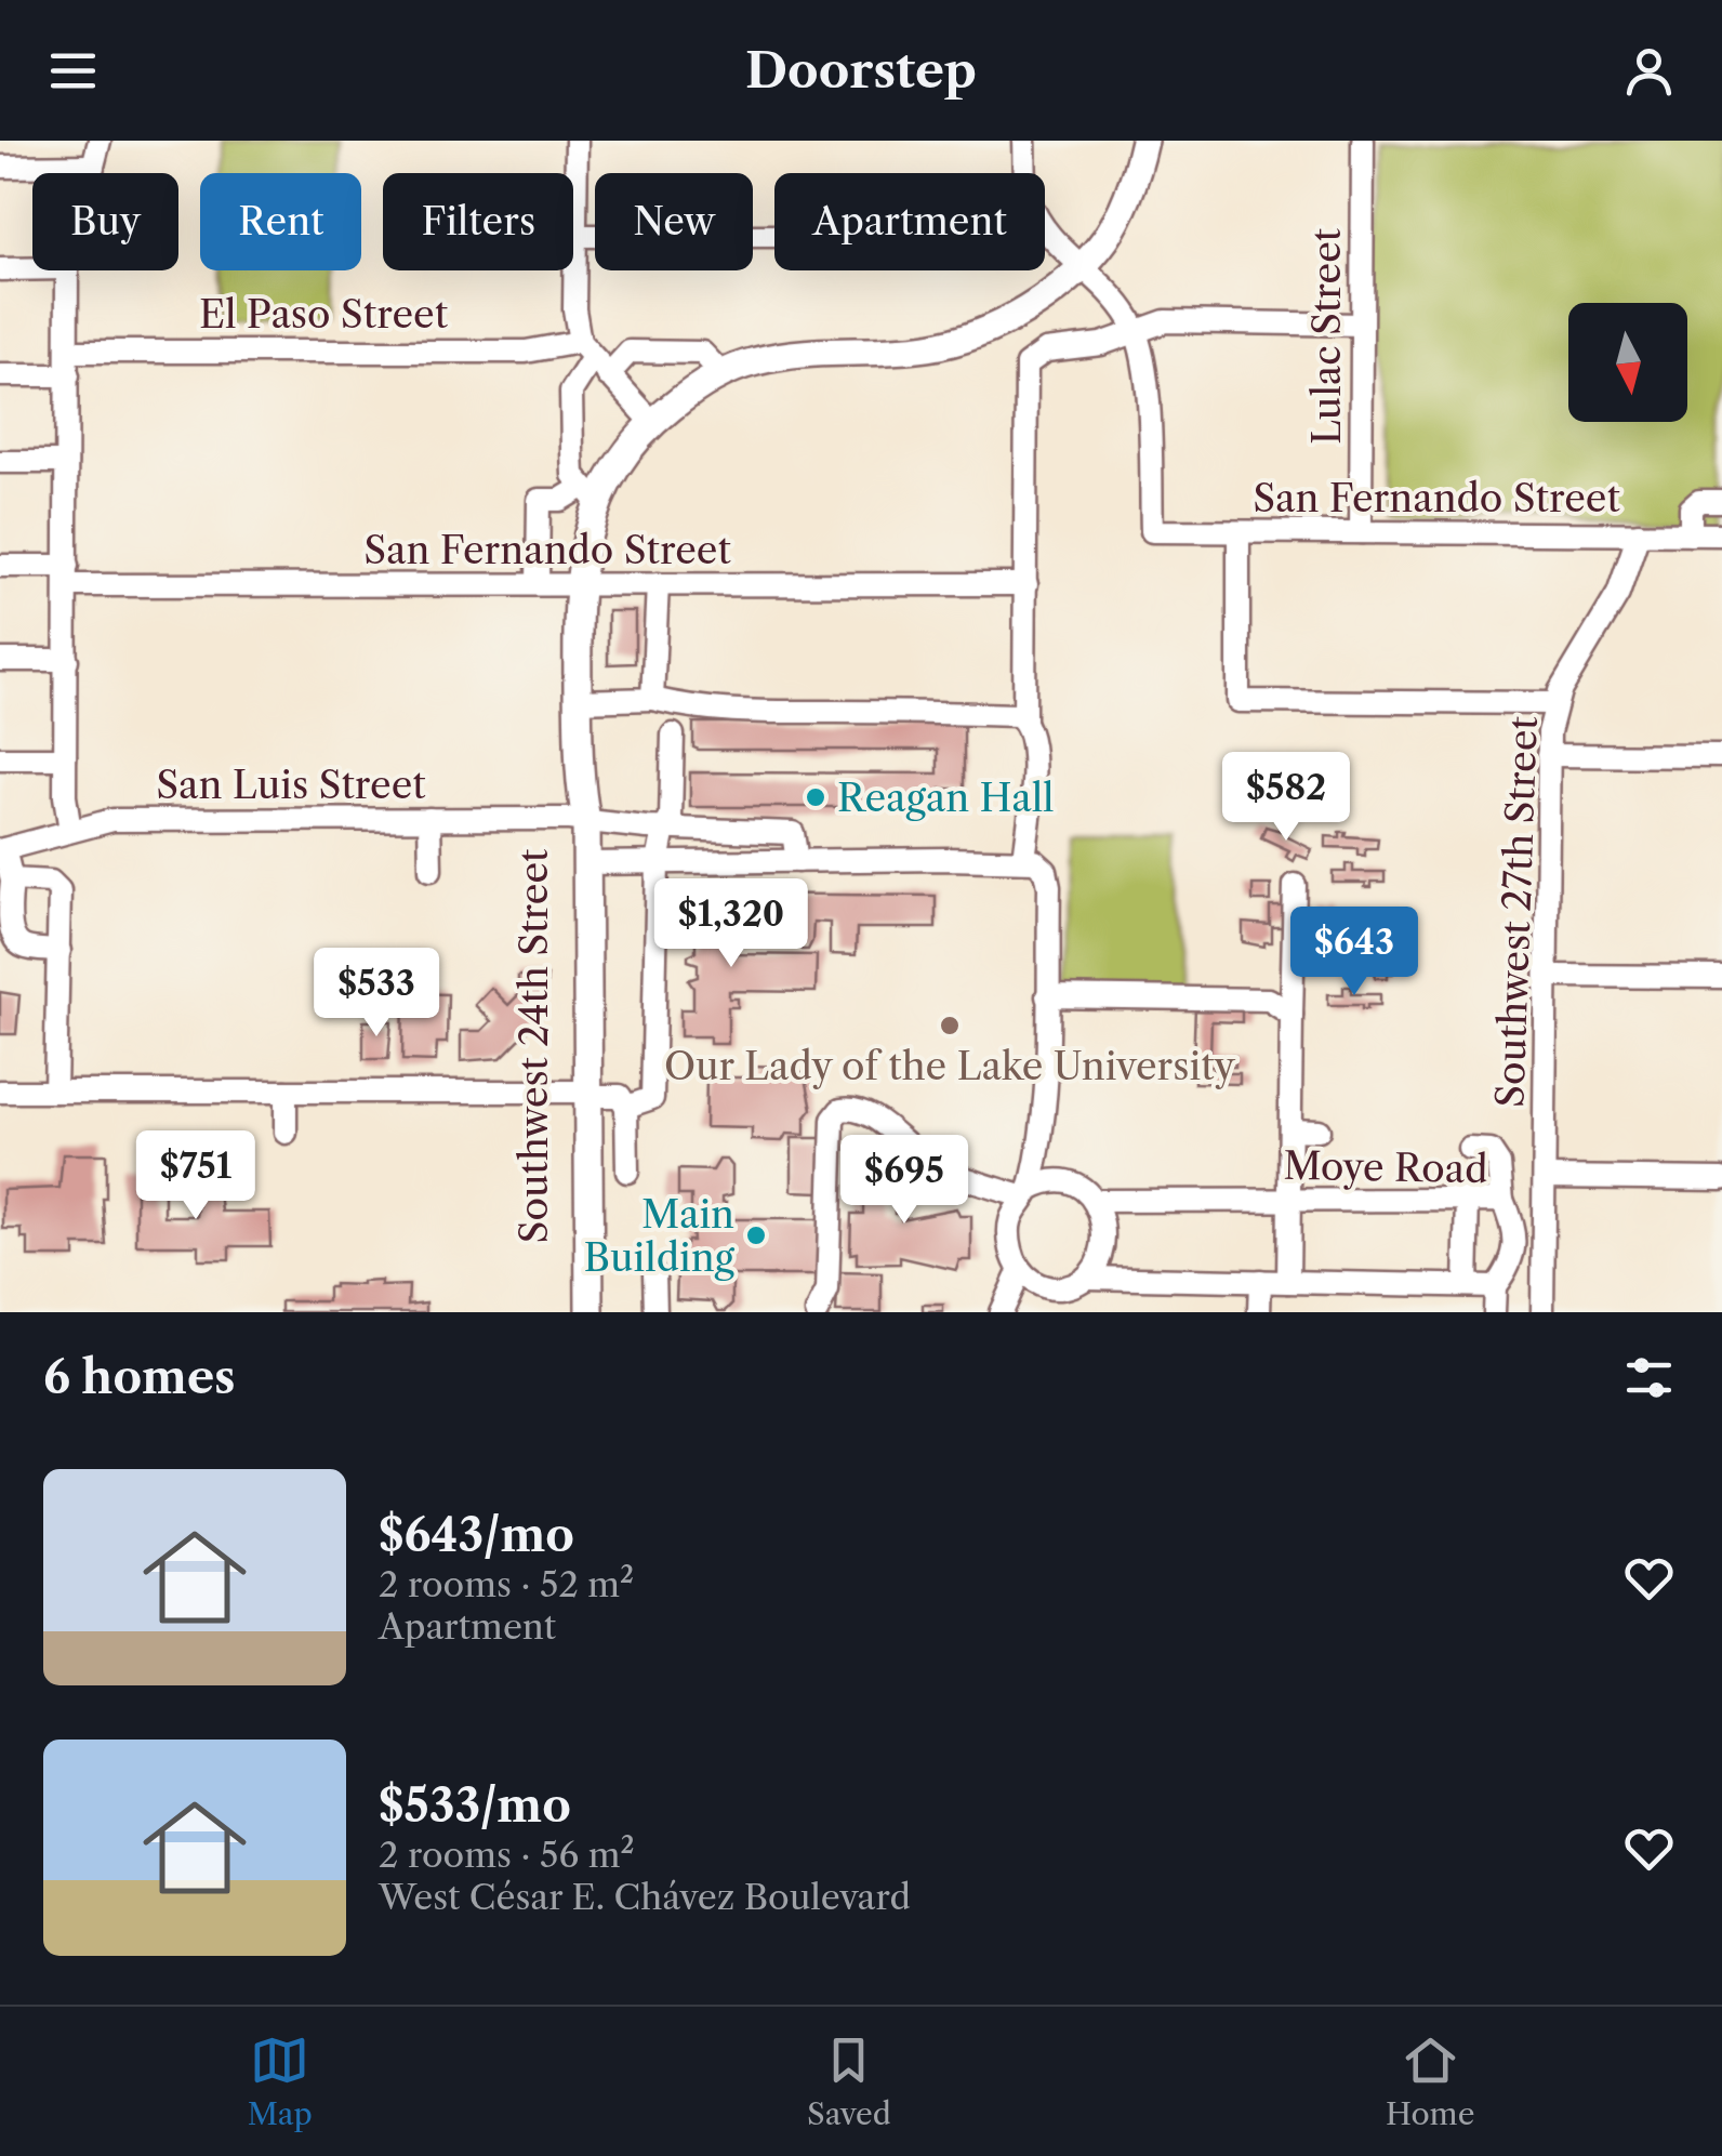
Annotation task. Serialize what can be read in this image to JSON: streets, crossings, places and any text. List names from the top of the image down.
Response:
{
  "streets": {
    "main road": ["Southwest 24th Street"],
    "street": [
      "El Paso Street",
      "Lulac Street",
      "San Fernando Street",
      "San Luis Street",
      "Southwest 27th Street",
      "Moye Road"
    ]
  },
  "crossings": [
    ["Lulac Street", "San Fernando Street"],
    ["San Fernando Street", "Southwest 27th Street"],
    ["San Fernando Street", "Southwest 24th Street"],
    ["San Luis Street", "Southwest 24th Street"]
  ],
  "places": ["Reagan Hall", "Our Lady of the Lake University", "Main Building"],
  "north": "bottom",
  "page": {
    "header": "Doorstep",
    "chip": [
      "Buy",
      "Rent",
      "Filters",
      "New",
      "Apartment"
    ],
    "price": [
      "$582",
      "$1,320",
      "$643",
      "$533",
      "$751",
      "$695"
    ],
    "heading": "6 homes",
    "list": [
      {
        "name": "$643/mo",
        "note": "2 rooms · 52 m² · Apartment"
      },
      {
        "name": "$533/mo",
        "note": "2 rooms · 56 m² · West César E. Chávez Boulevard"
      }
    ],
    "tabs": ["Map", "Saved", "Home"]
  }
}
